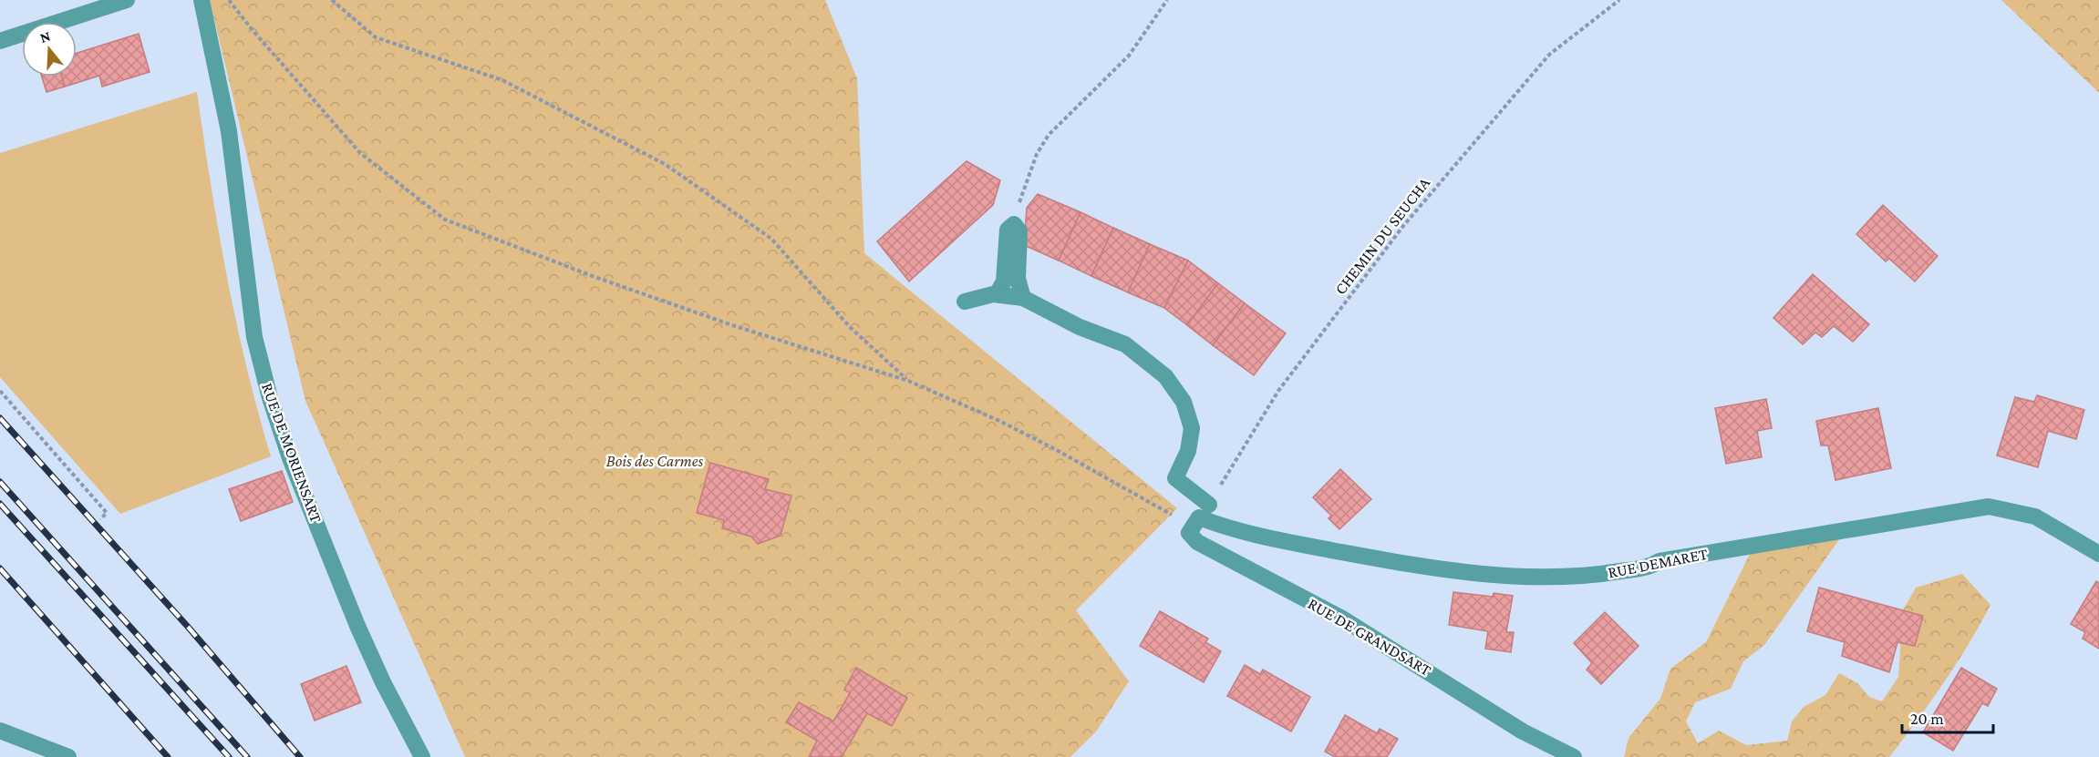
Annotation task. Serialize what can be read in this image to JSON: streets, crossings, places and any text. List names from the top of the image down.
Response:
{
  "streets": {
    "street": ["RUE DE MORIENSART", "RUE DEMARET", "RUE DE GRANDSART"],
    "path": ["CHEMIN DU SEUCHA"]
  },
  "crossings": [
    ["CHEMIN DU SEUCHA", "RUE DEMARET"],
    ["CHEMIN DU SEUCHA", "RUE DE GRANDSART"],
    ["RUE DEMARET", "RUE DE GRANDSART"]
  ],
  "parks": ["Bois des Carmes"],
  "scale_bar": "20 m",
  "north": "top"
}
